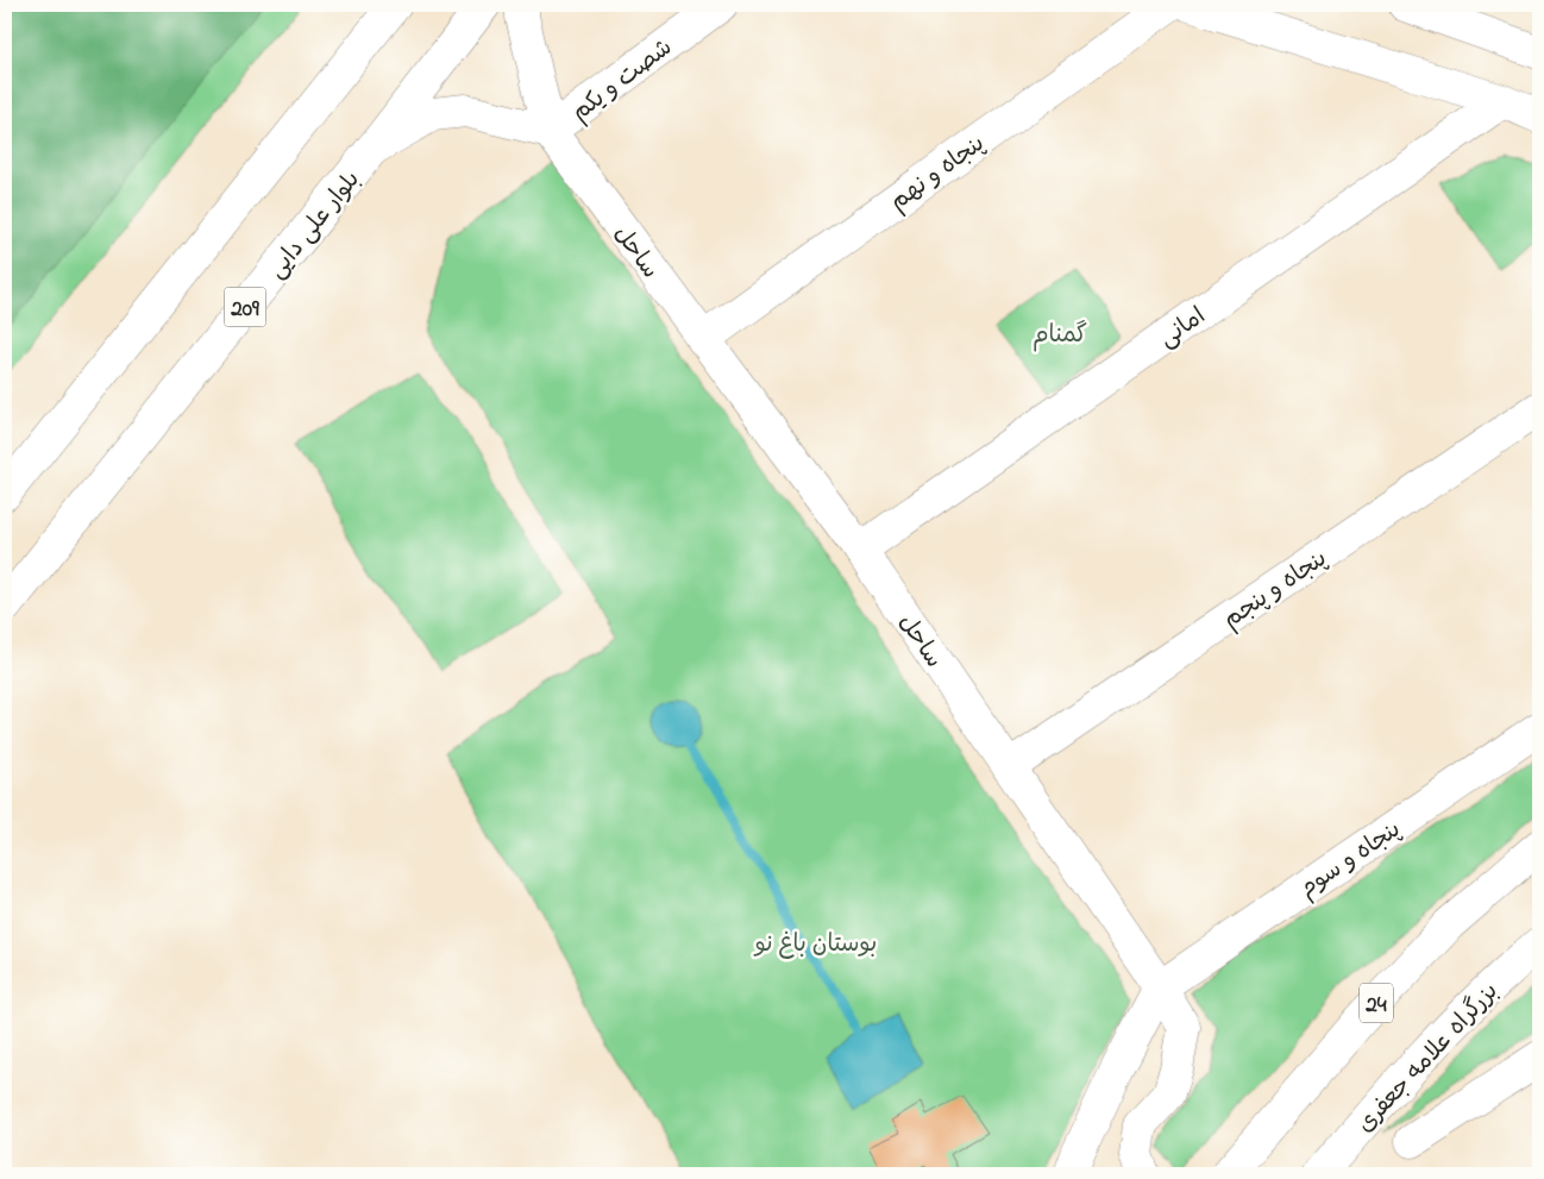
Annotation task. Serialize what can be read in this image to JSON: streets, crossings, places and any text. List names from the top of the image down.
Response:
{
  "streets": {
    "main road": [
      "شصت و یکم",
      "پنجاه و نهم",
      "بلوار علی دایی",
      "ساحل",
      "209",
      "امانی",
      "پنجاه و پنجم",
      "پنجاه و سوم",
      "24",
      "بزرگراه علامه جعفری"
    ]
  },
  "crossings": [
    ["شصت و یکم", "ساحل"],
    ["پنجاه و نهم", "ساحل"],
    ["ساحل", "امانی"],
    ["ساحل", "پنجاه و پنجم"],
    ["ساحل", "پنجاه و سوم"]
  ],
  "parks": ["گمنام", "بوستان باغ نو"]
}
